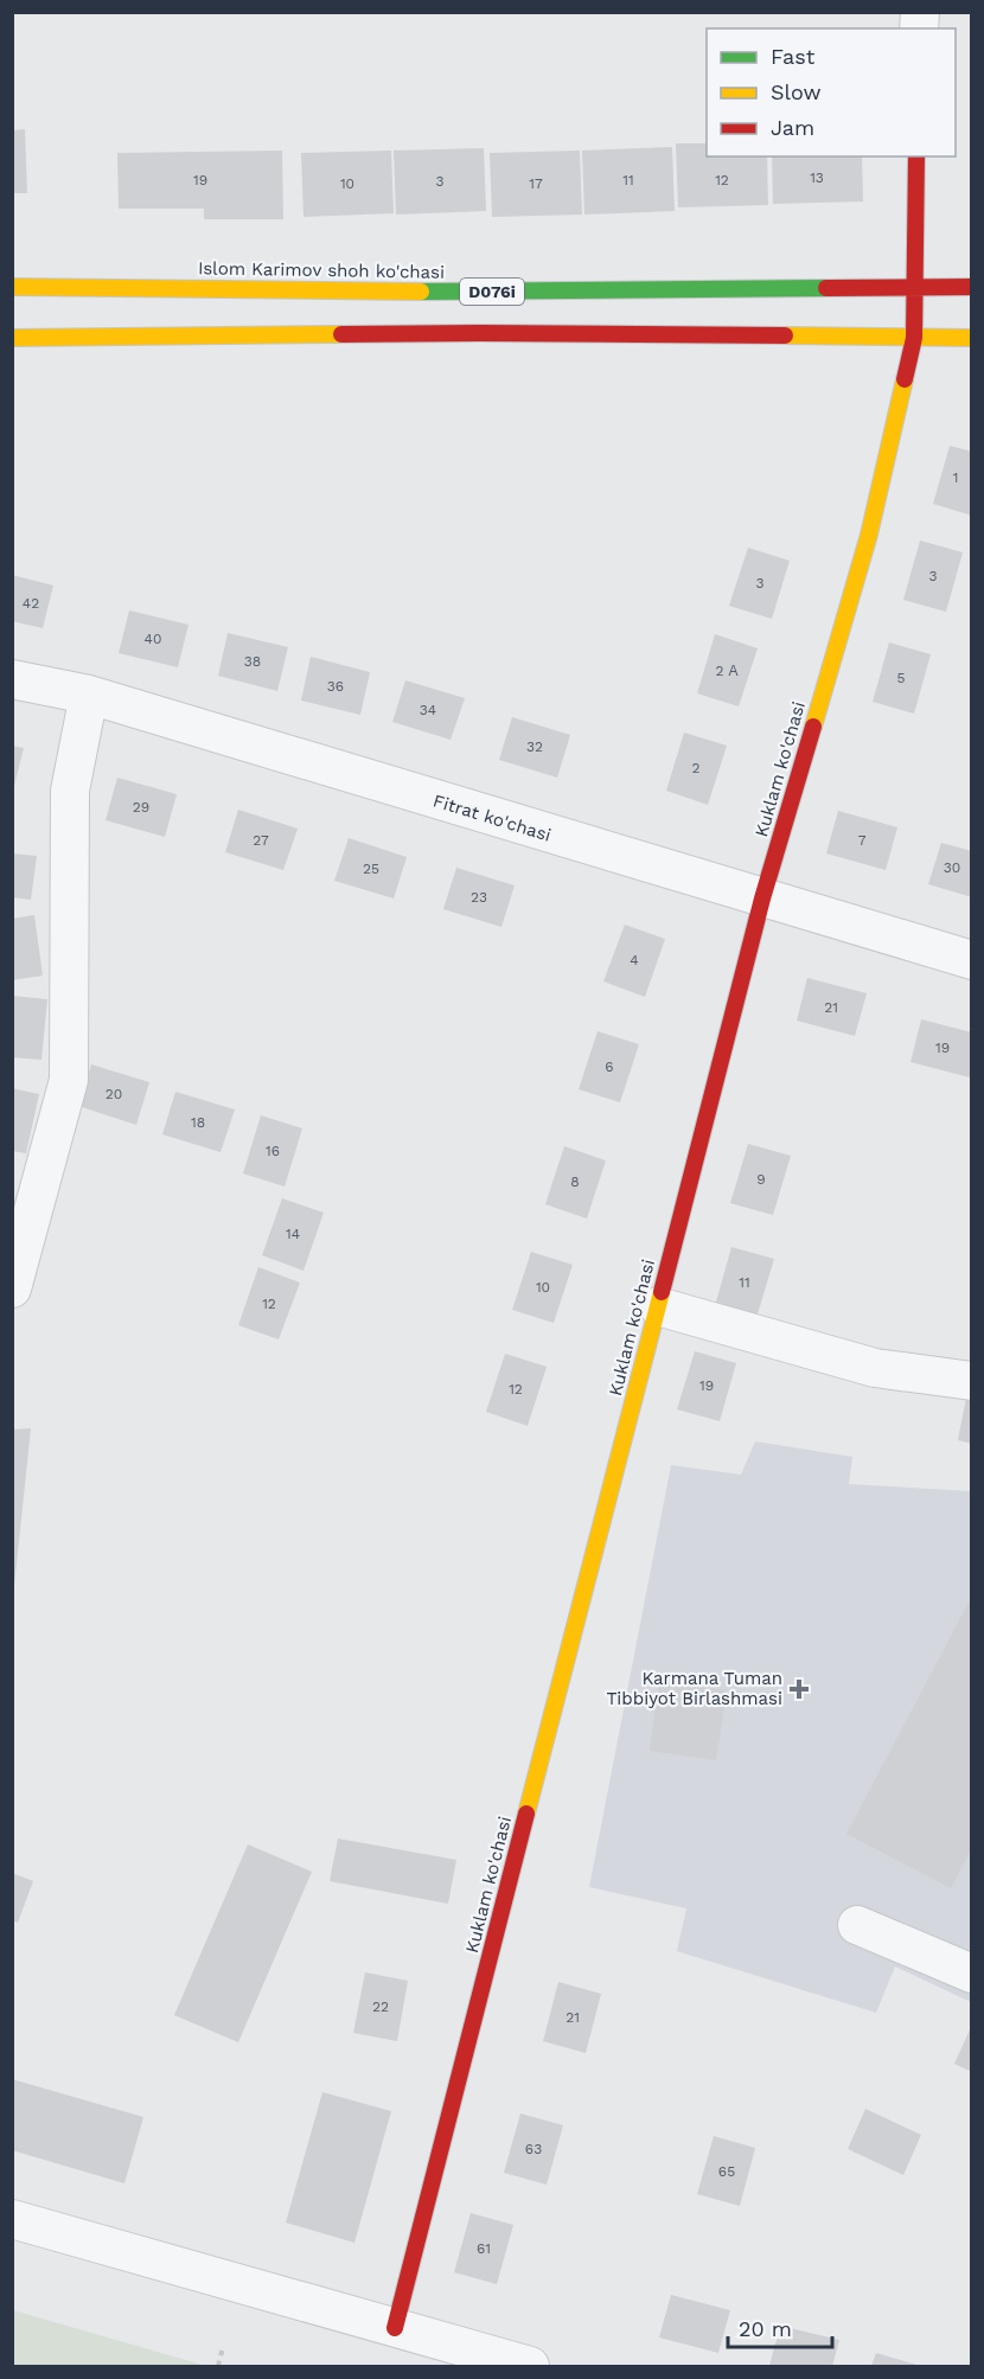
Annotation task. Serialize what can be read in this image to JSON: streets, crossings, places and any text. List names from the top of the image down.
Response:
{
  "streets": {
    "street": [
      "Islom Karimov shoh ko'chasi",
      "D076i",
      "Kuklam ko'chasi",
      "Fitrat ko'chasi"
    ]
  },
  "crossings": [
    ["Islom Karimov shoh ko'chasi", "Kuklam ko'chasi"],
    ["Kuklam ko'chasi", "Fitrat ko'chasi"]
  ],
  "places": {
    "health": ["Karmana Tuman Tibbiyot Birlashmasi"]
  },
  "house_numbers": [
    "13",
    "19",
    "11",
    "12",
    "3",
    "10",
    "17",
    "1",
    "3",
    "3",
    "42",
    "40",
    "38",
    "2 А",
    "5",
    "36",
    "34",
    "32",
    "2",
    "29",
    "27",
    "7",
    "30",
    "25",
    "23",
    "4",
    "21",
    "19",
    "6",
    "20",
    "18",
    "16",
    "9",
    "8",
    "14",
    "11",
    "10",
    "12",
    "19",
    "12",
    "22",
    "21",
    "63",
    "65",
    "61"
  ],
  "legend": ["Fast", "Slow", "Jam"],
  "scale_bar": "20 m"
}
